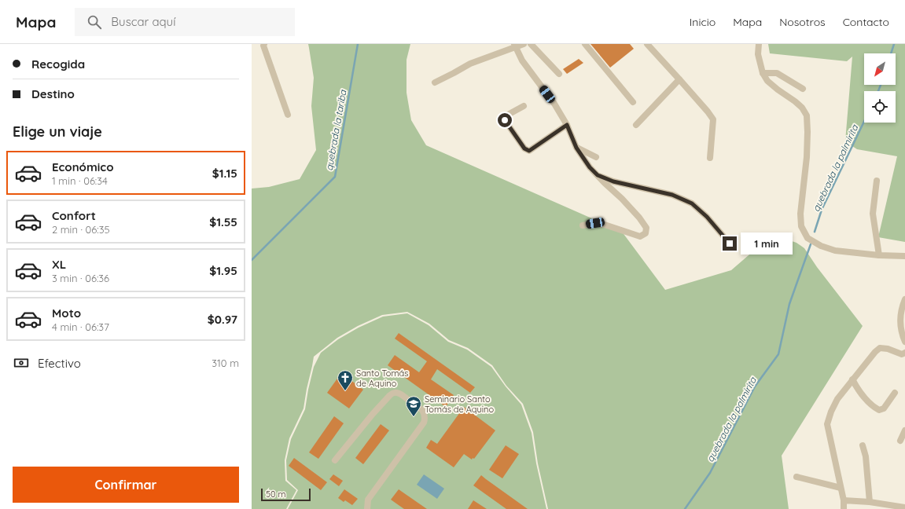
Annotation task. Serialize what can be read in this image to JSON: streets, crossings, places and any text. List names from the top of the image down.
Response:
{
  "water": ["quebrada la tariba", "quebrada la palmirita"],
  "places": {
    "church": ["Santo Tomás de Aquino"],
    "school or university": ["Seminario Santo Tomás de Aquino"]
  },
  "scale_bar": "50 m",
  "north": "bottom left",
  "page": {
    "header": "Mapa",
    "search": "Buscar aquí",
    "nav": [
      "Inicio",
      "Mapa",
      "Nosotros",
      "Contacto"
    ],
    "banner": ["Recogida", "Destino"],
    "heading": "Elige un viaje",
    "list": [
      {
        "name": "Económico",
        "note": "1 min · 06:34",
        "value": "$1.15"
      },
      {
        "name": "Confort",
        "note": "2 min · 06:35",
        "value": "$1.55"
      },
      {
        "name": "XL",
        "note": "3 min · 06:36",
        "value": "$1.95"
      },
      {
        "name": "Moto",
        "note": "4 min · 06:37",
        "value": "$0.97"
      }
    ],
    "bubble": "1 min",
    "pay": ["Efectivo", "310 m"],
    "buttons": "Confirmar",
    "scale": "50 m"
  }
}
